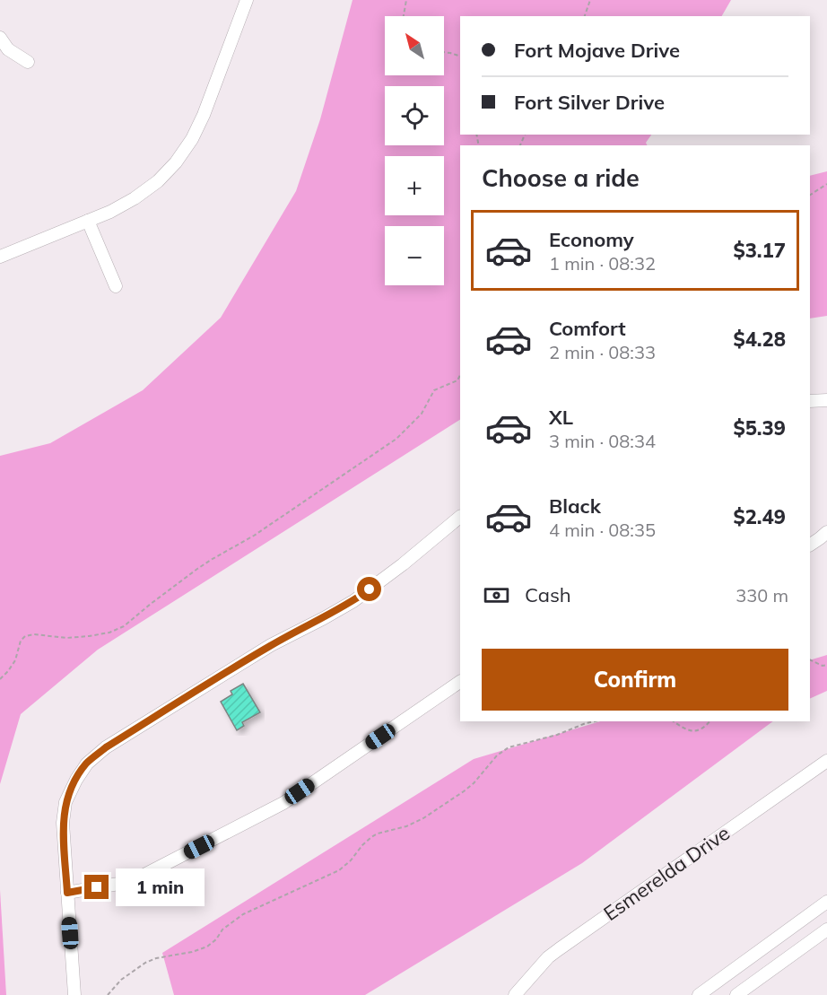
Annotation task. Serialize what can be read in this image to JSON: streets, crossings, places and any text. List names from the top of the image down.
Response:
{
  "streets": {
    "street": ["Esmerelda Drive"]
  },
  "north": "top left",
  "page": {
    "map_buttons": ["+", "−"],
    "banner": ["Fort Mojave Drive", "Fort Silver Drive"],
    "heading": "Choose a ride",
    "list": [
      {
        "name": "Economy",
        "note": "1 min · 08:32",
        "value": "$3.17"
      },
      {
        "name": "Comfort",
        "note": "2 min · 08:33",
        "value": "$4.28"
      },
      {
        "name": "XL",
        "note": "3 min · 08:34",
        "value": "$5.39"
      },
      {
        "name": "Black",
        "note": "4 min · 08:35",
        "value": "$2.49"
      }
    ],
    "pay": ["Cash", "330 m"],
    "buttons": "Confirm",
    "bubble": "1 min"
  }
}
